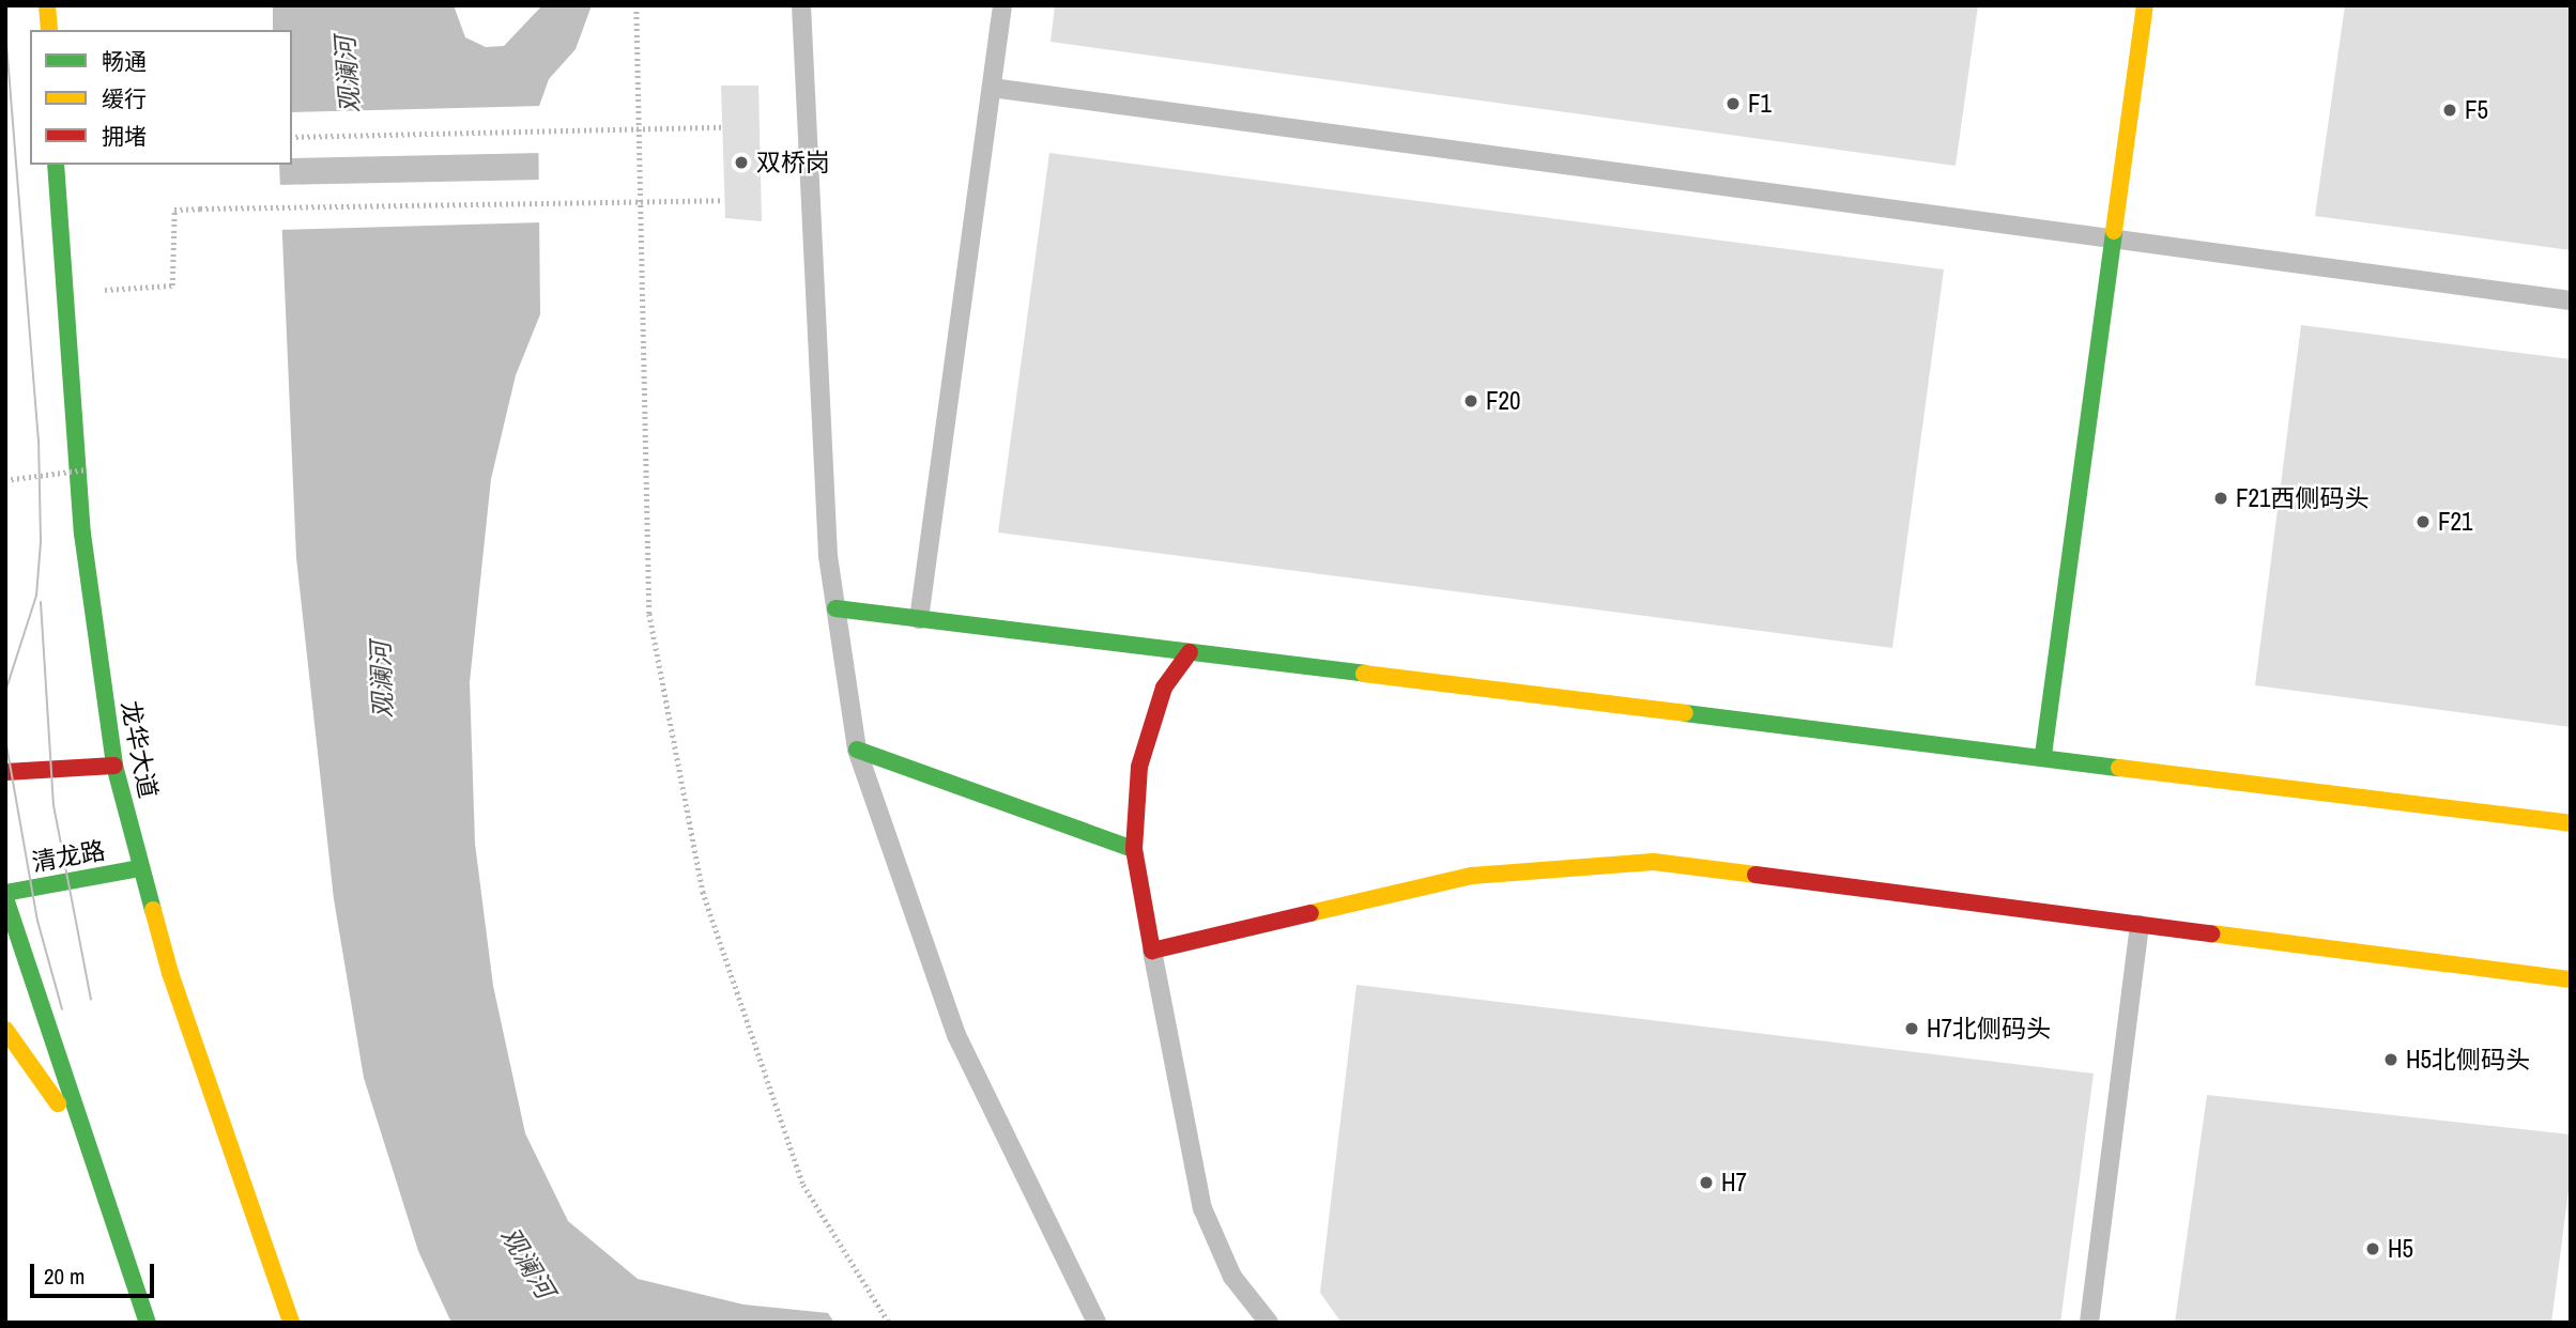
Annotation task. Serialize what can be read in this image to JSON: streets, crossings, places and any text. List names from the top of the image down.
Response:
{
  "streets": {
    "street": ["龙华大道", "清龙路"]
  },
  "crossings": [
    ["龙华大道", "清龙路"]
  ],
  "water": ["观澜河"],
  "places": [
    "F1",
    "F5",
    "双桥岗",
    "F20",
    "F21西侧码头",
    "F21",
    "H7北侧码头",
    "H5北侧码头",
    "H7",
    "H5"
  ],
  "legend": ["畅通", "缓行", "拥堵"],
  "scale_bar": "20 m"
}
